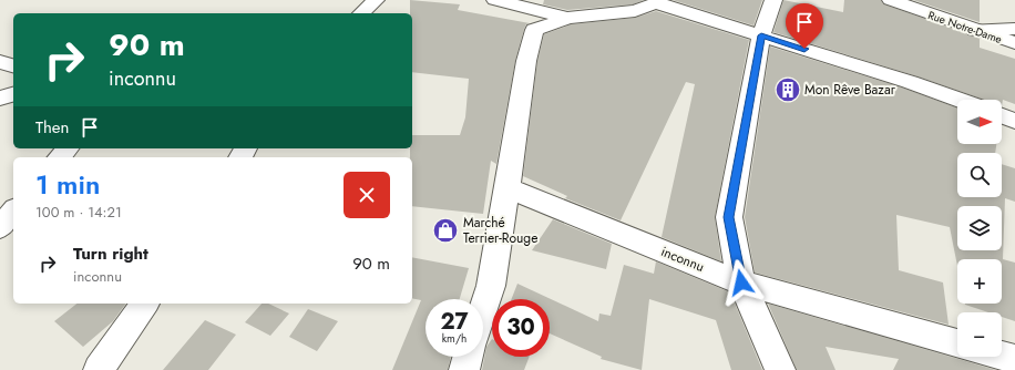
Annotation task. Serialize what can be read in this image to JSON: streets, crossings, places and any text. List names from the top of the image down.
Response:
{
  "streets": {
    "street": ["Rue Notre-Dame", "inconnu"]
  },
  "places": {
    "building": ["Mon Rêve Bazar"],
    "shop": ["Marché Terrier-Rouge"]
  },
  "north": "right",
  "page": {
    "turn": ["90 m", "inconnu"],
    "map_buttons": ["+", "−"],
    "then": "Then",
    "heading": ["1 min", "100 m · 14:21"],
    "list": [
      {
        "name": "Turn right",
        "note": "inconnu",
        "value": "90 m"
      }
    ],
    "speed": "27 km/h",
    "limit": "30"
  }
}
